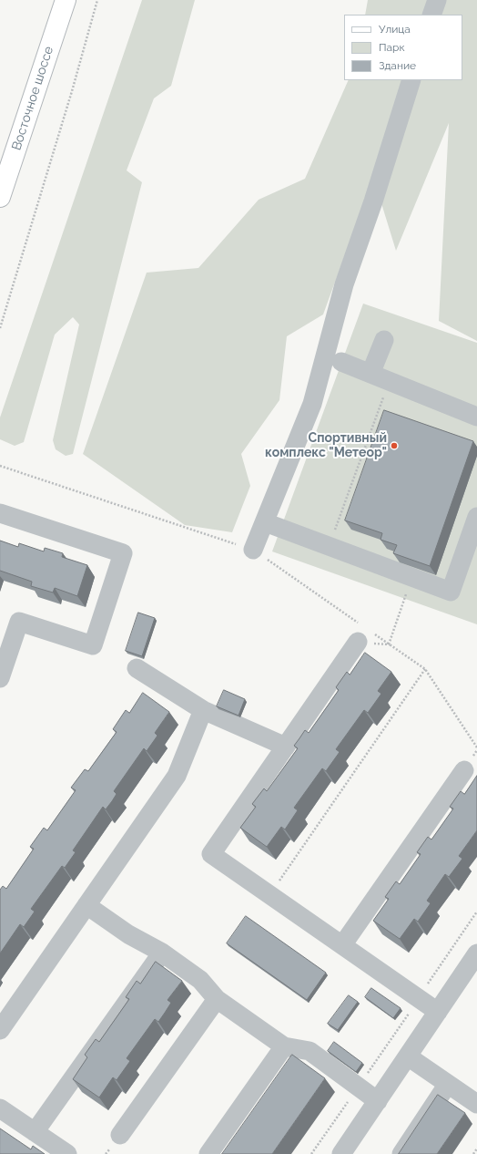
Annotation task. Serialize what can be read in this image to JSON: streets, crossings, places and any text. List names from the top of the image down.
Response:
{
  "streets": {
    "main road": ["Восточное шоссе"]
  },
  "places": ["Спортивный комплекс \"Метеор\""],
  "legend": ["Улица", "Парк", "Здание"]
}
